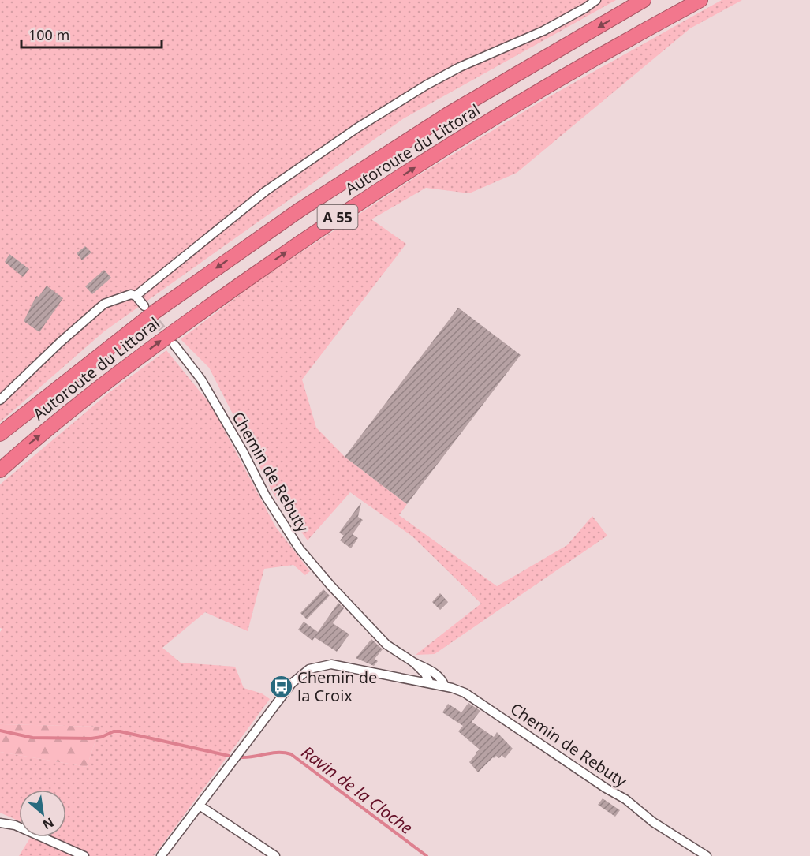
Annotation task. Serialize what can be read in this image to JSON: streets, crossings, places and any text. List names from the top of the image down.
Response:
{
  "streets": {
    "highway": ["Autoroute du Littoral", "A 55"],
    "street": ["Chemin de Rebuty"]
  },
  "water": ["Ravin de la Cloche"],
  "places": {
    "bus stop": ["Chemin de la Croix"]
  },
  "scale_bar": "100 m",
  "north": "bottom right"
}
